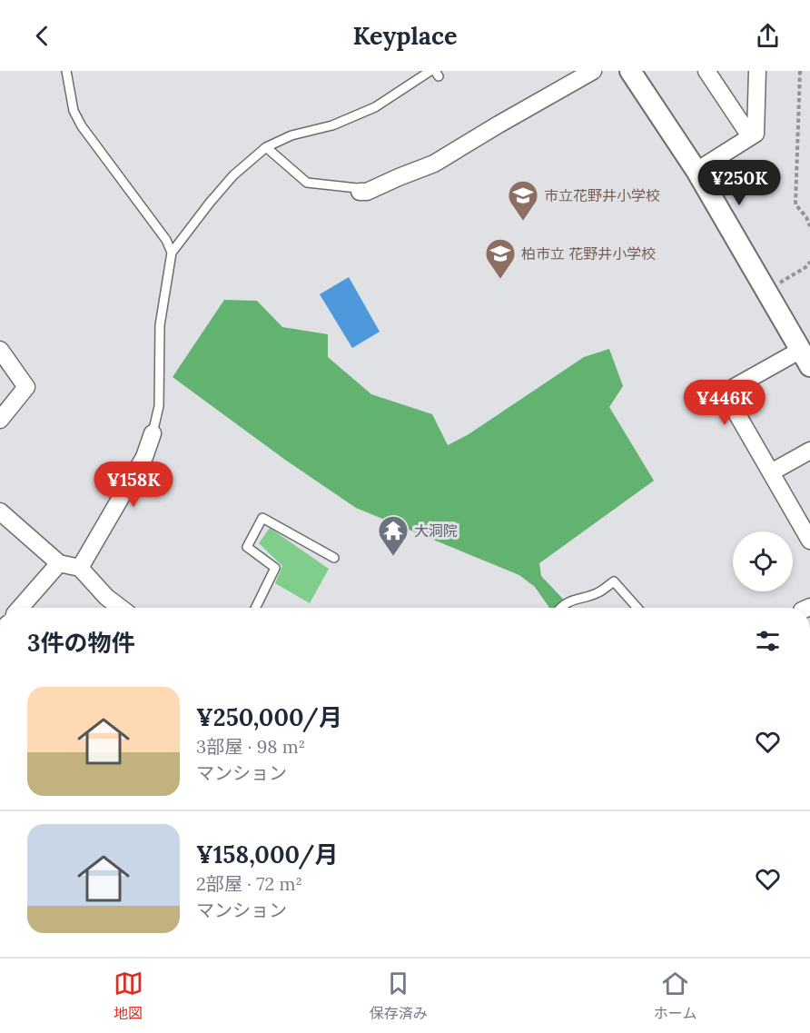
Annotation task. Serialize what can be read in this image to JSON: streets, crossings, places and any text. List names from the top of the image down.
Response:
{
  "places": {
    "school or university": ["市立花野井小学校", "柏市立 花野井小学校"],
    "temple": ["大洞院"]
  },
  "page": {
    "header": "Keyplace",
    "price": ["¥250K", "¥446K", "¥158K"],
    "heading": "3件の物件",
    "list": [
      {
        "name": "¥250,000/月",
        "note": "3部屋 · 98 m² · マンション"
      },
      {
        "name": "¥158,000/月",
        "note": "2部屋 · 72 m² · マンション"
      }
    ],
    "tabs": ["地図", "保存済み", "ホーム"]
  }
}
